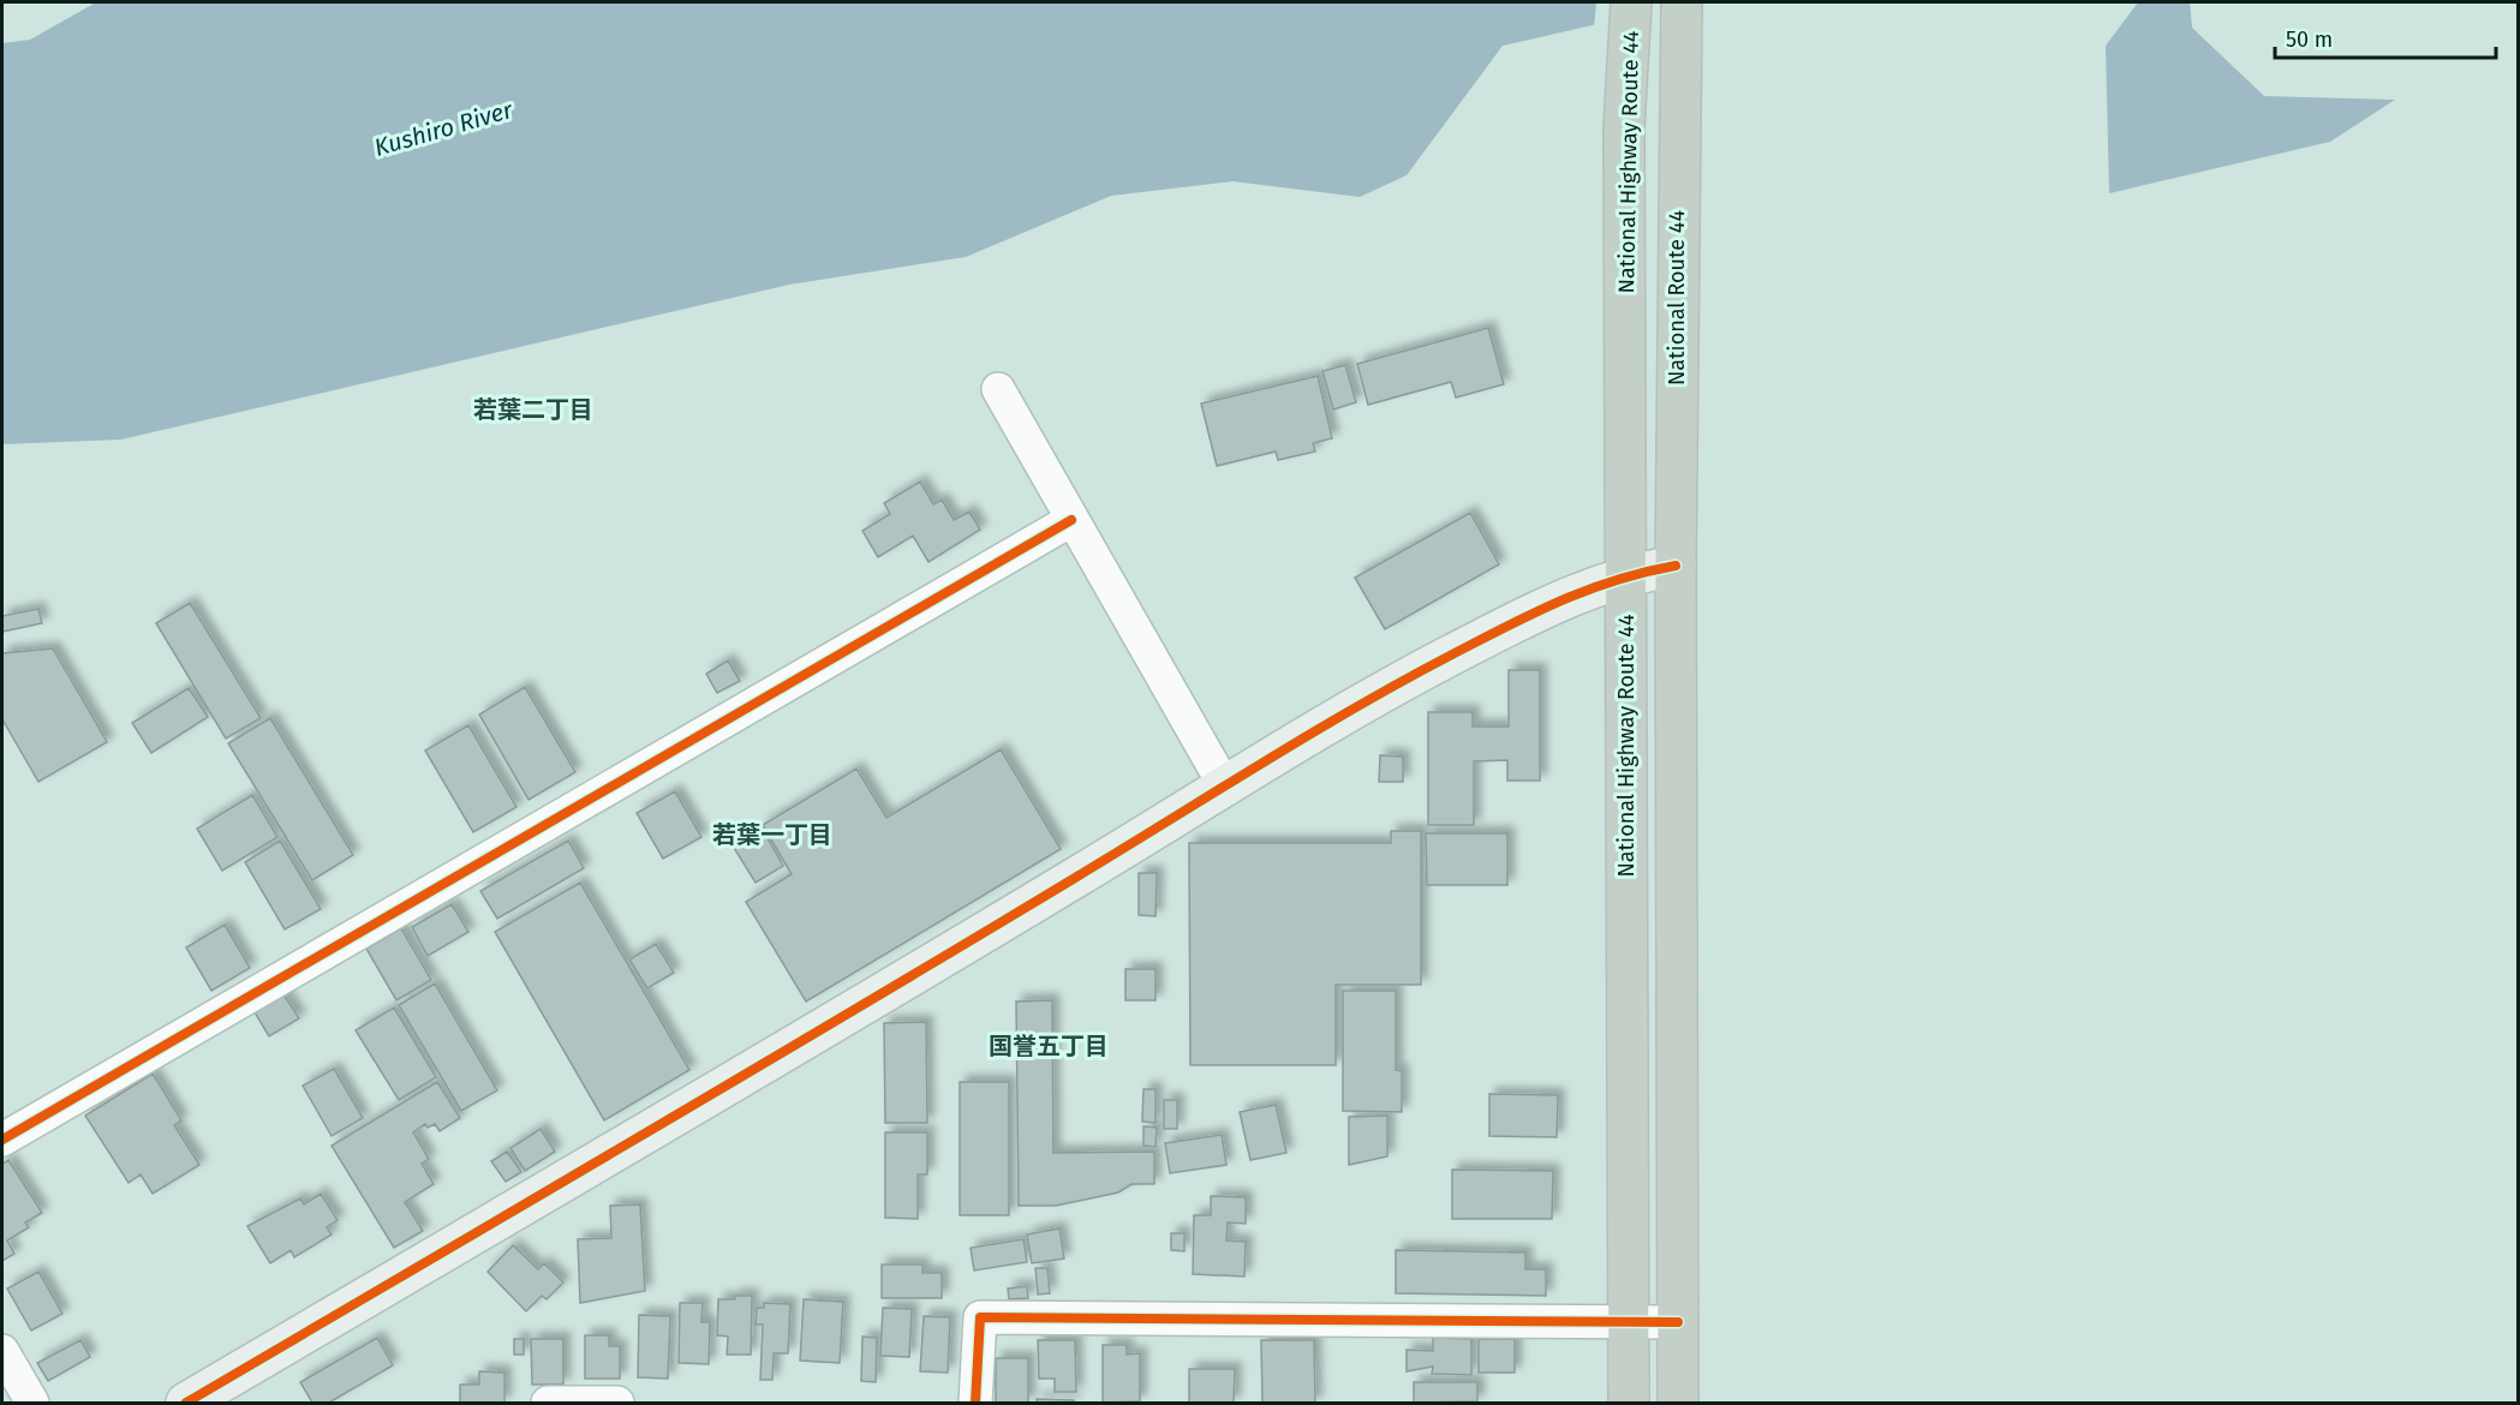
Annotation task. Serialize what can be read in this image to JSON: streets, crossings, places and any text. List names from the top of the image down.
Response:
{
  "streets": {
    "highway": ["National Highway Route 44", "National Route 44"]
  },
  "districts": ["若葉二丁目", "若葉一丁目", "国誉五丁目"],
  "water": ["Kushiro River"],
  "scale_bar": "50 m"
}
